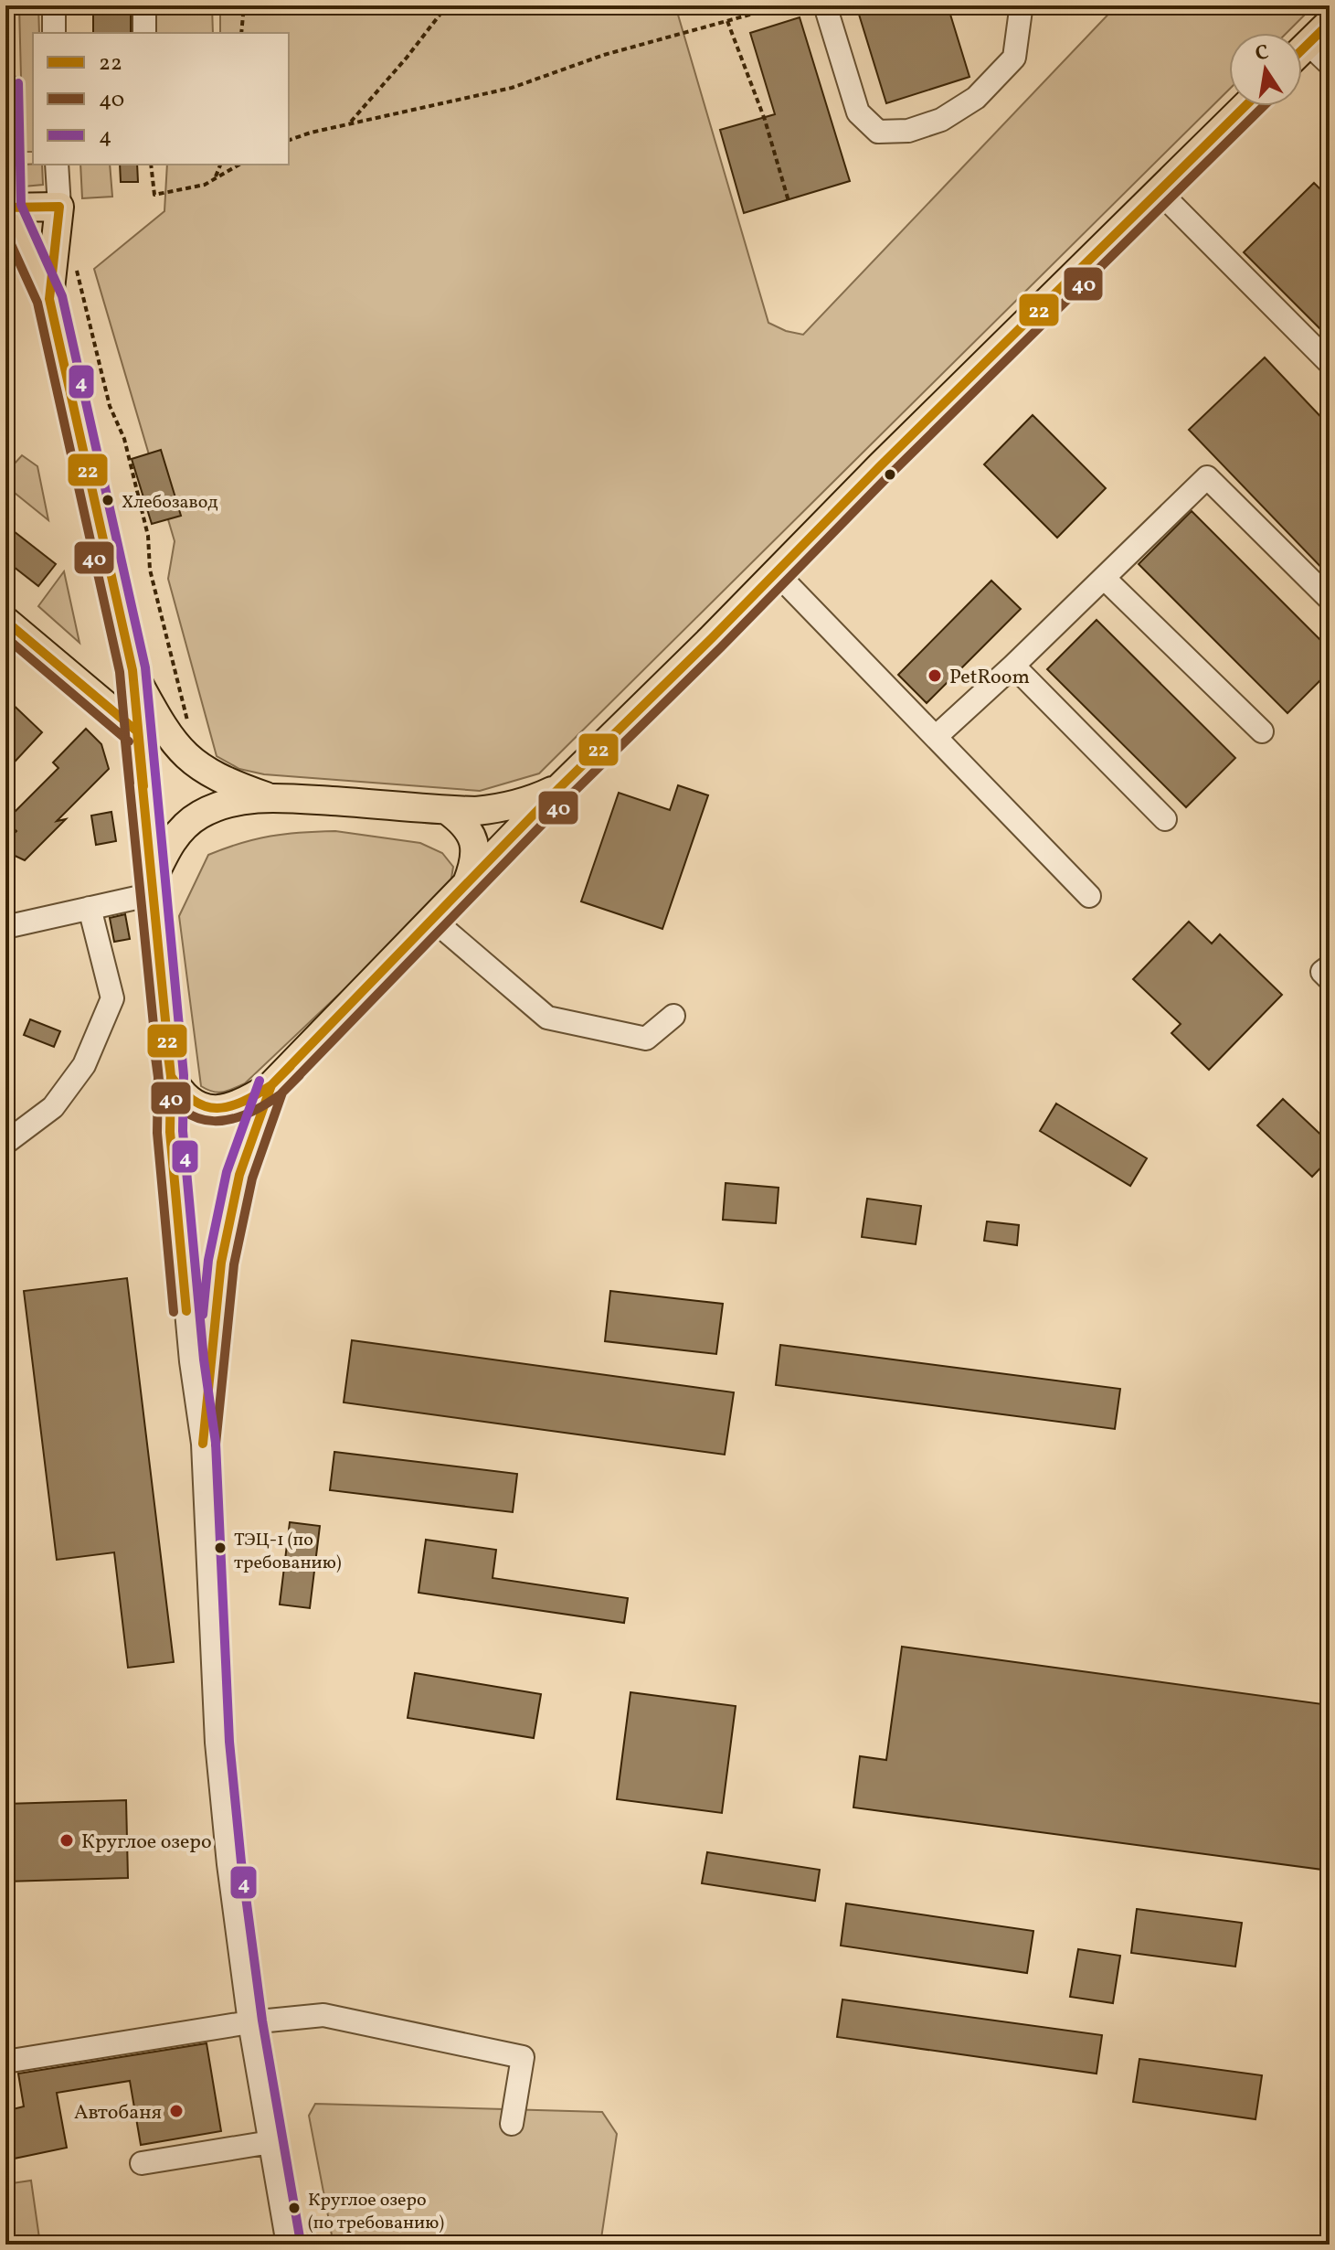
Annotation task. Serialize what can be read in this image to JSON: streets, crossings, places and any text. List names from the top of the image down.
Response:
{
  "places": [
    "Хлебозавод",
    "PetRoom",
    "ТЭЦ-1 (по требованию)",
    "Круглое озеро",
    "Автобаня",
    "Круглое озеро (по требованию)"
  ],
  "lines": ["transit line 22", "transit line 4", "transit line 40"],
  "legend": ["22", "40", "4"],
  "north": "top"
}
